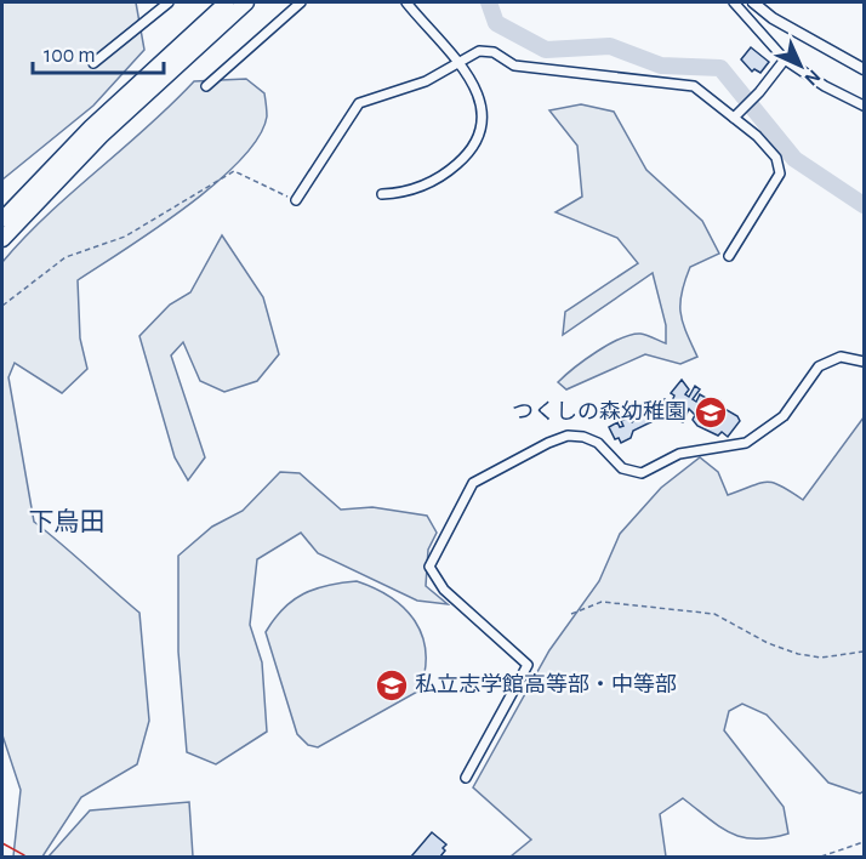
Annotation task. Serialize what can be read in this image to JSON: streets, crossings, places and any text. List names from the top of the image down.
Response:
{
  "districts": ["下烏田"],
  "places": {
    "school or university": ["つくしの森幼稚園", "私立志学館高等部・中等部"]
  },
  "scale_bar": "100 m",
  "north": "bottom right"
}
